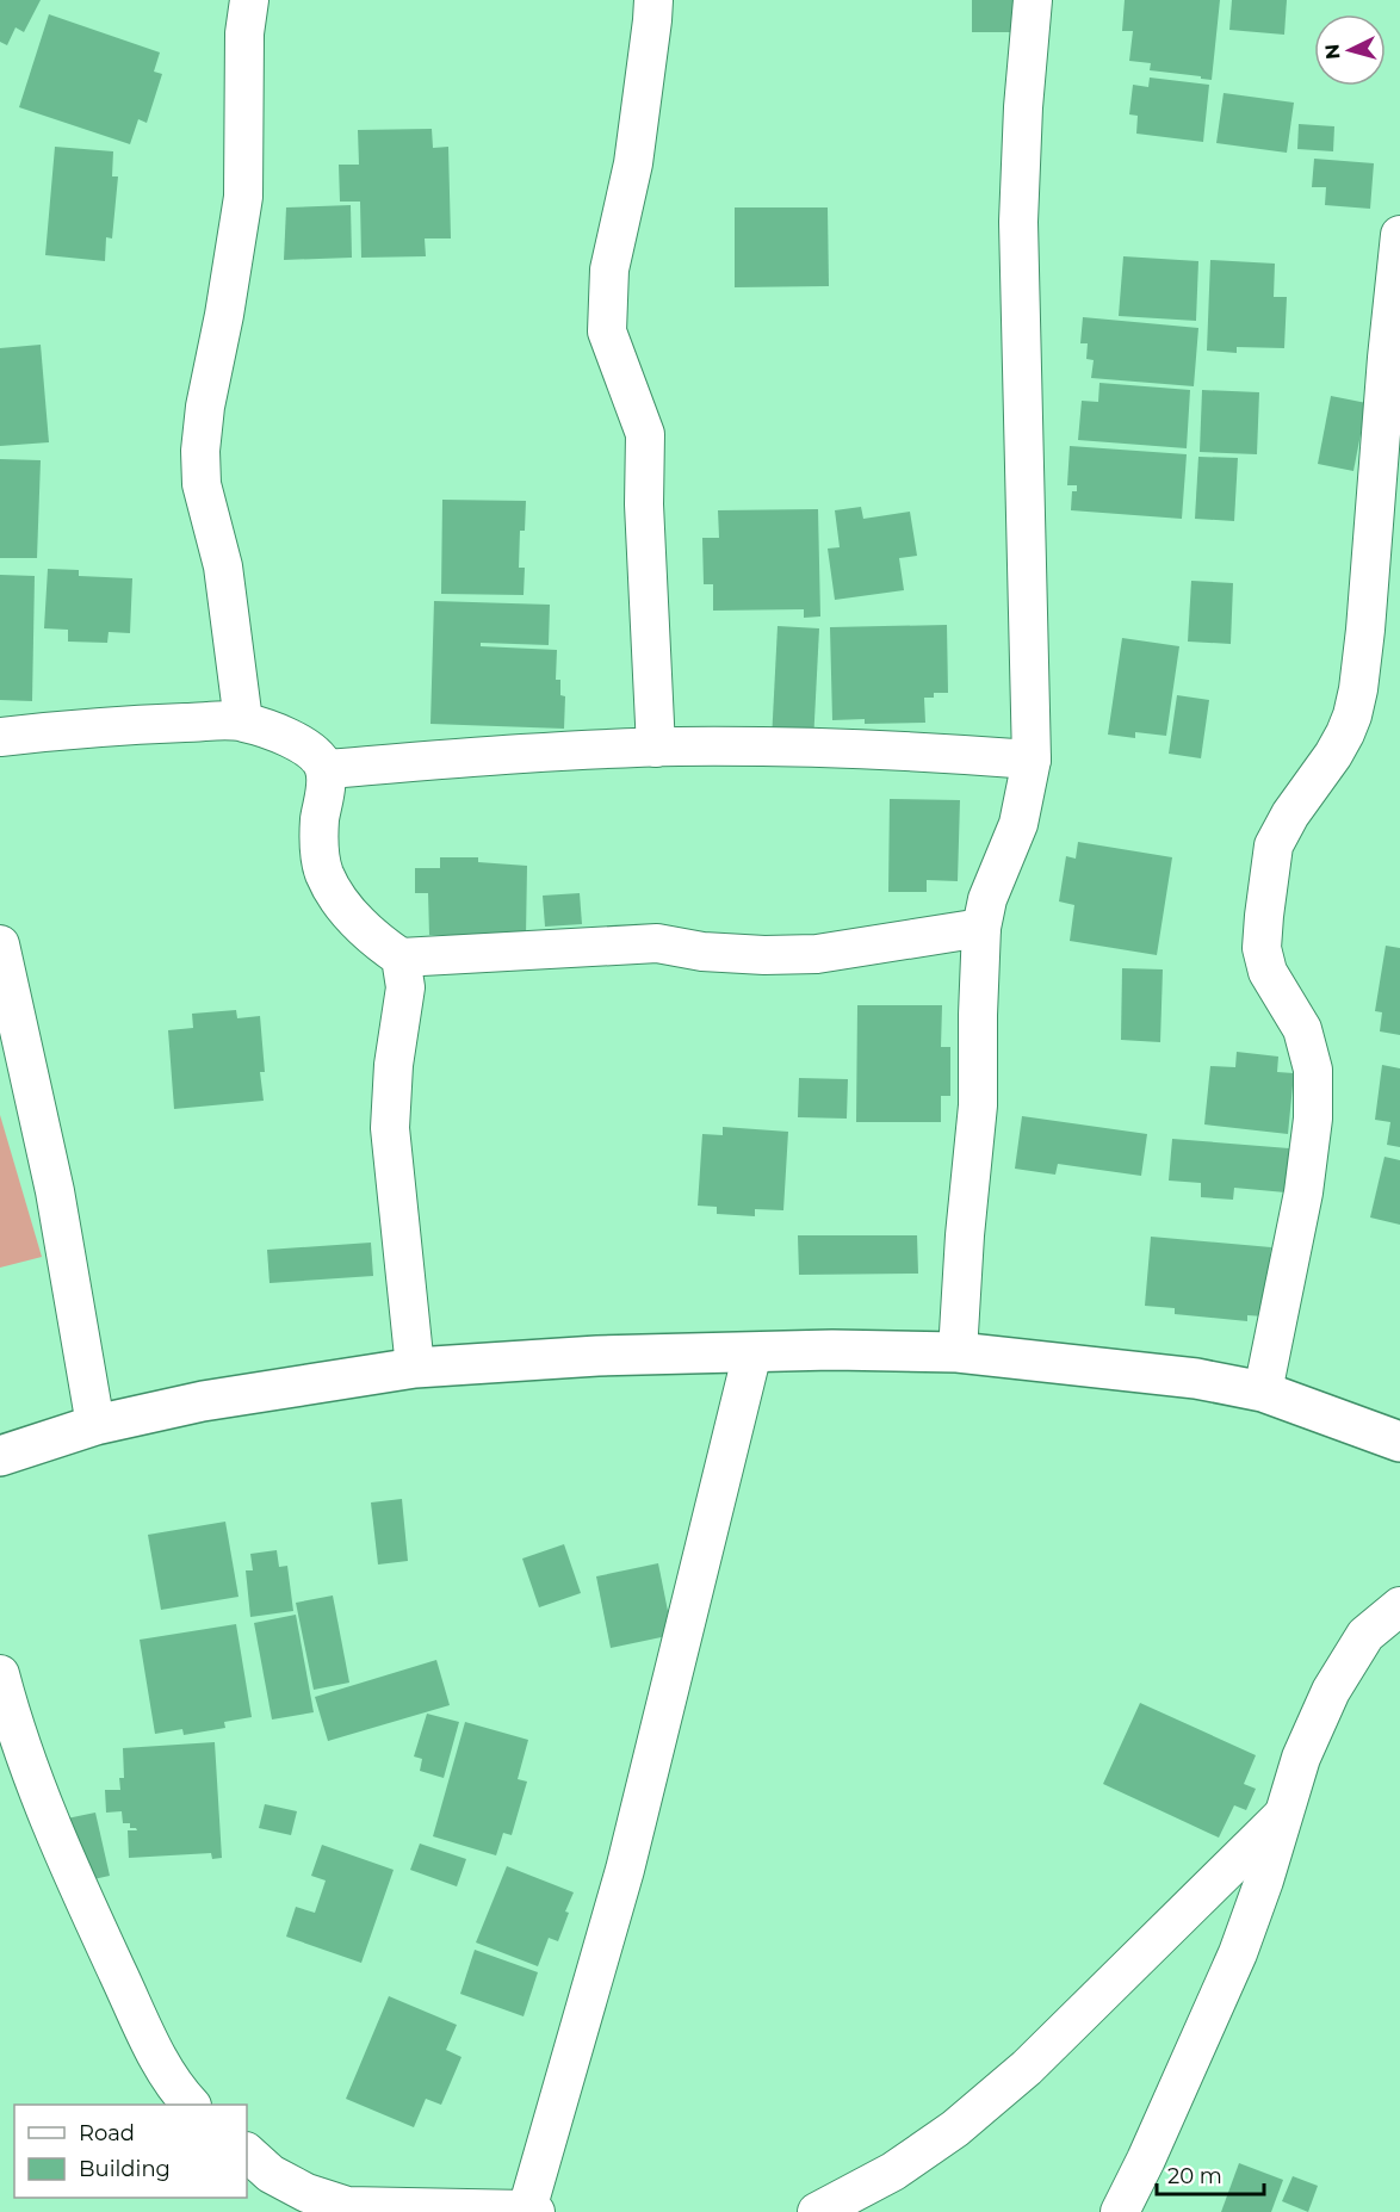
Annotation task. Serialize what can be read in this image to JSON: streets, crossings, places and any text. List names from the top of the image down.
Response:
{
  "legend": ["Road", "Building"],
  "scale_bar": "20 m",
  "north": "left"
}
